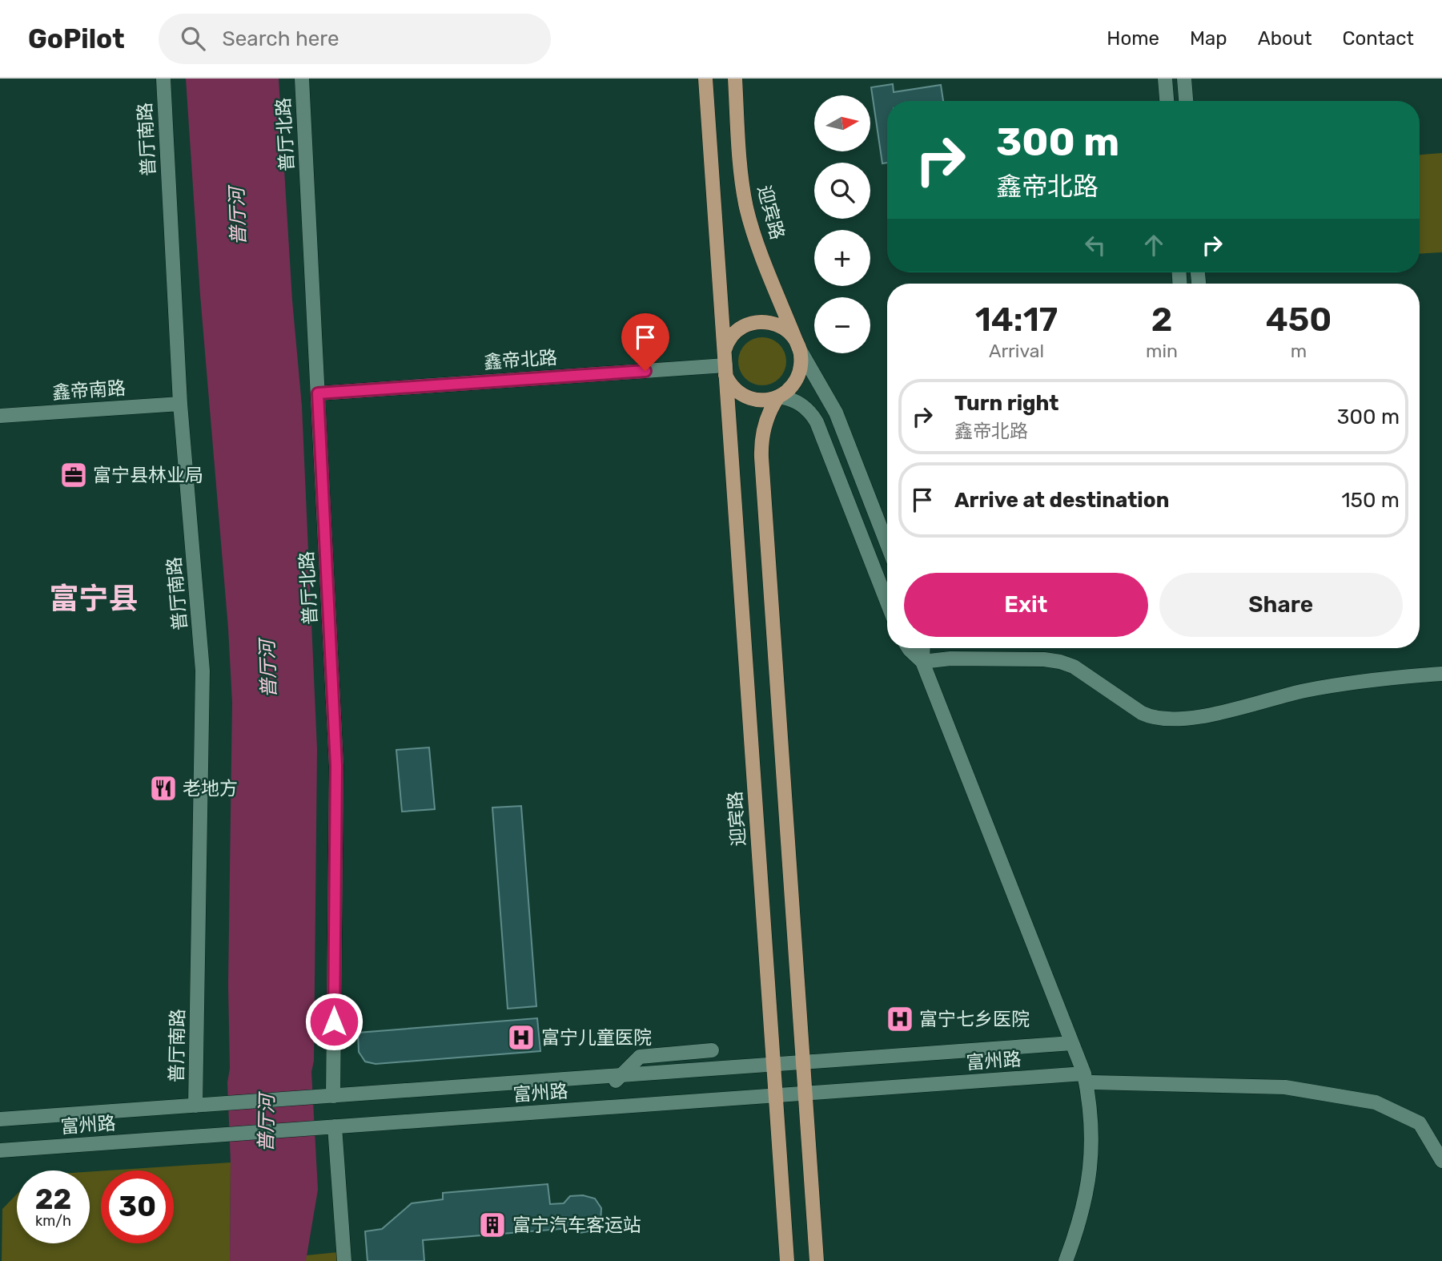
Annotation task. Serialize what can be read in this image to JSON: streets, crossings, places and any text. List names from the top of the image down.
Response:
{
  "streets": {
    "main road": ["迎宾路"],
    "street": [
      "普厅北路",
      "普厅南路",
      "鑫帝北路",
      "鑫帝南路",
      "富州路"
    ]
  },
  "crossings": [
    ["普厅北路", "鑫帝北路"],
    ["普厅北路", "富州路"],
    ["普厅南路", "鑫帝南路"],
    ["普厅南路", "富州路"],
    ["迎宾路", "鑫帝北路"],
    ["迎宾路", "富州路"]
  ],
  "districts": ["富宁县"],
  "water": ["普厅河"],
  "places": {
    "office": ["富宁县林业局"],
    "restaurant": ["老地方"],
    "hospital": ["富宁七乡医院", "富宁儿童医院"],
    "building": ["富宁汽车客运站"]
  },
  "north": "right",
  "page": {
    "header": "GoPilot",
    "search": "Search here",
    "nav": [
      "Home",
      "Map",
      "About",
      "Contact"
    ],
    "map_buttons": ["+", "−"],
    "turn": ["300 m", "鑫帝北路"],
    "eta": [
      "14:17",
      "Arrival",
      "2",
      "min",
      "450",
      "m"
    ],
    "list": [
      {
        "name": "Turn right",
        "note": "鑫帝北路",
        "value": "300 m"
      },
      {
        "name": "Arrive at destination",
        "value": "150 m"
      }
    ],
    "buttons": ["Exit", "Share"],
    "speed": "22 km/h",
    "limit": "30"
  }
}
